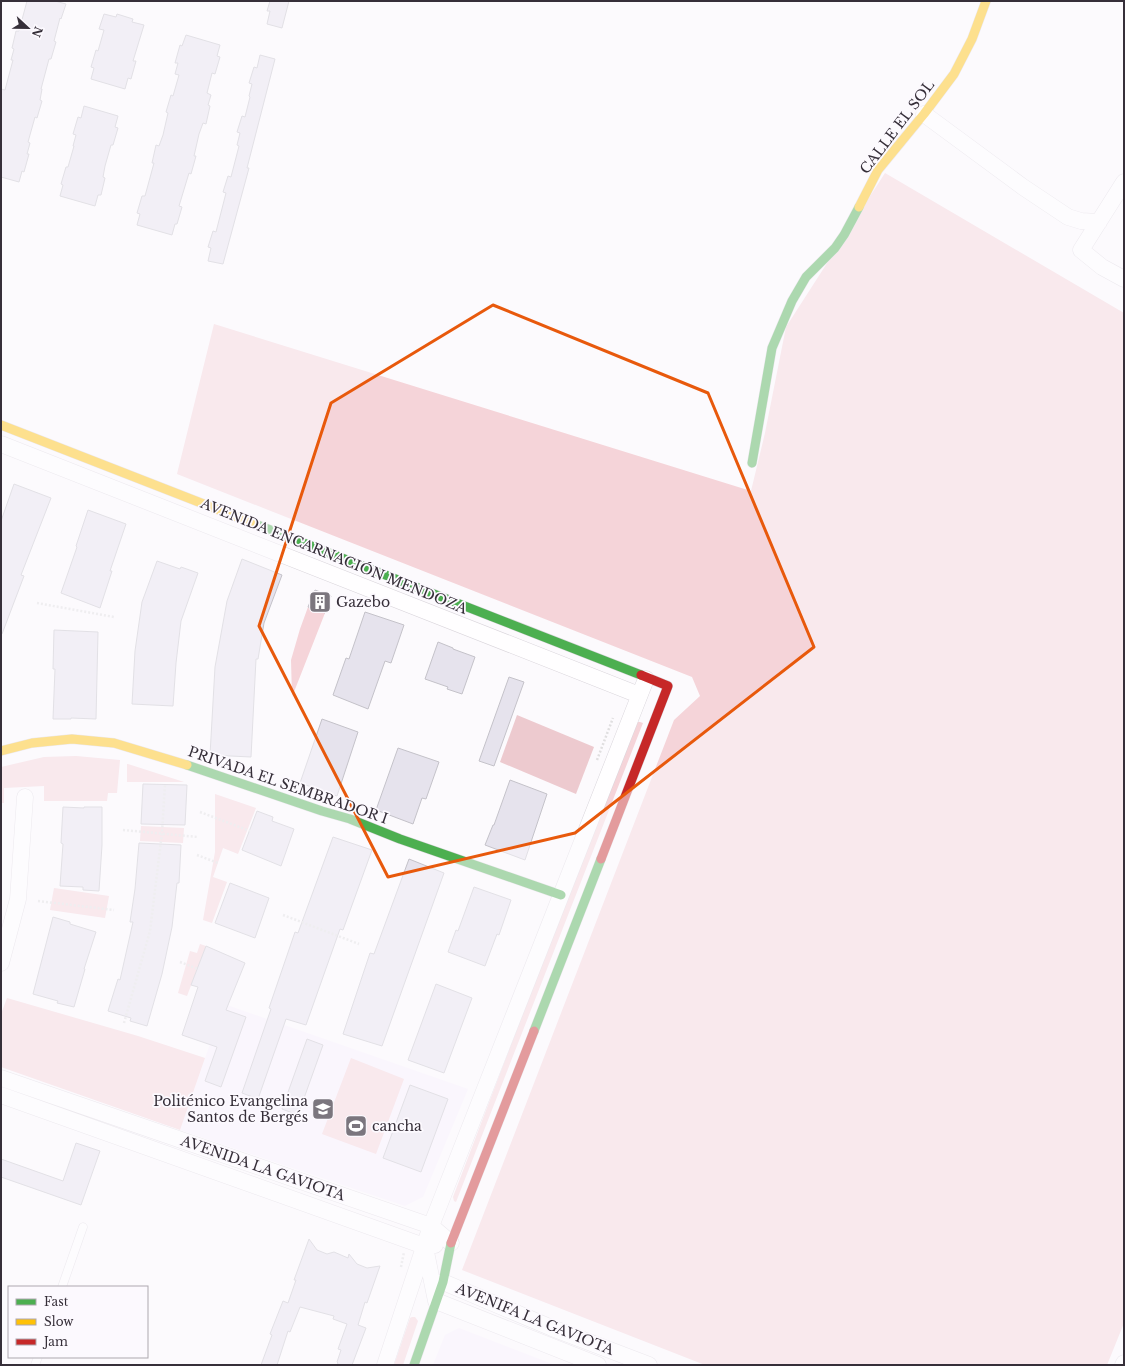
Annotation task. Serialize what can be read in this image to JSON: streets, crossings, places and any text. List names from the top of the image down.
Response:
{
  "streets": {
    "street": [
      "CALLE EL SOL",
      "AVENIDA ENCARNACIÓN MENDOZA",
      "PRIVADA EL SEMBRADOR I",
      "AVENIDA LA GAVIOTA",
      "AVENIFA LA GAVIOTA"
    ]
  },
  "crossings": [
    ["AVENIDA ENCARNACIÓN MENDOZA", "AVENIDA LA GAVIOTA"]
  ],
  "places": {
    "building": ["Gazebo"],
    "school or university": ["Politénico Evangelina Santos de Bergés"],
    "sports": ["cancha"]
  },
  "legend": ["Fast", "Slow", "Jam"],
  "north": "right"
}
